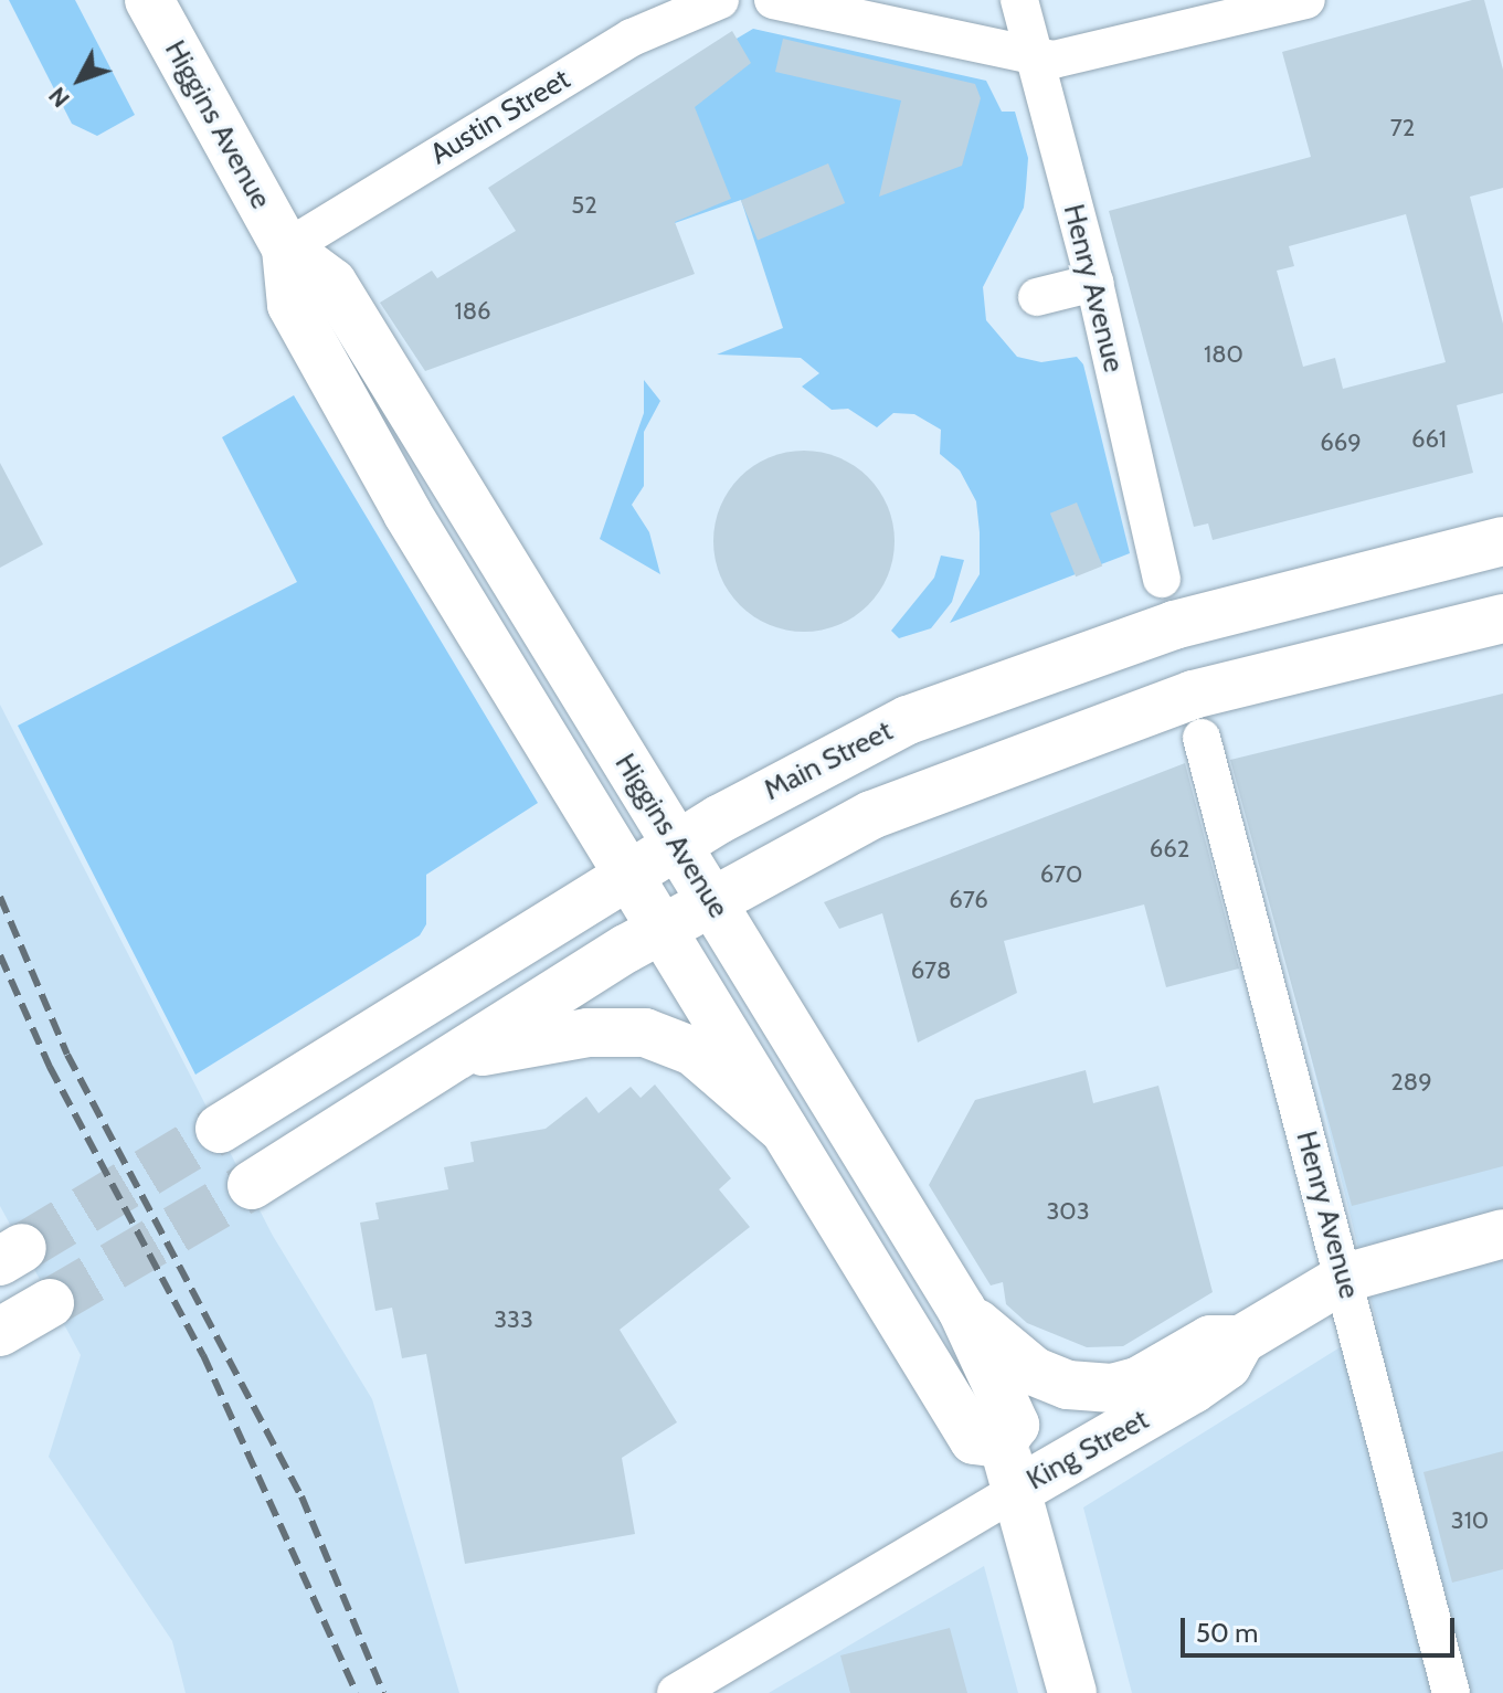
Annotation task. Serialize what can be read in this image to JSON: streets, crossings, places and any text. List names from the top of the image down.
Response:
{
  "streets": {
    "main road": ["Higgins Avenue", "Main Street", "King Street"],
    "street": ["Austin Street", "Henry Avenue"]
  },
  "crossings": [
    ["Austin Street", "Higgins Avenue"],
    ["Higgins Avenue", "Main Street"],
    ["Higgins Avenue", "King Street"],
    ["Henry Avenue", "King Street"]
  ],
  "house_numbers": [
    "72",
    "52",
    "186",
    "180",
    "661",
    "669",
    "662",
    "670",
    "676",
    "678",
    "289",
    "303",
    "333",
    "310"
  ],
  "scale_bar": "50 m",
  "north": "bottom left"
}
